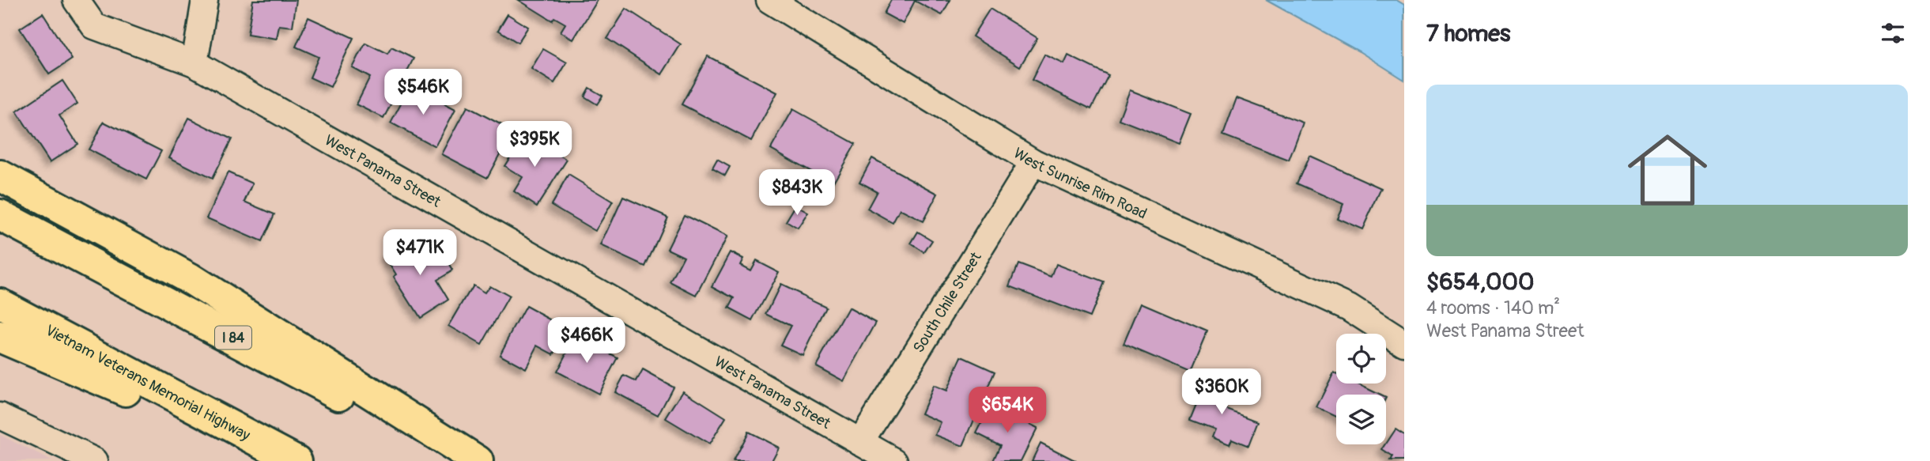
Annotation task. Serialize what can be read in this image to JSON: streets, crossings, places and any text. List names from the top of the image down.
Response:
{
  "streets": {
    "highway": ["I 84", "Vietnam Veterans Memorial Highway"],
    "street": ["West Panama Street", "West Sunrise Rim Road", "South Chile Street"]
  },
  "crossings": [
    ["West Panama Street", "South Chile Street"],
    ["West Sunrise Rim Road", "South Chile Street"]
  ],
  "page": {
    "heading": "7 homes",
    "list": [
      {
        "name": "$654,000",
        "note": "4 rooms · 140 m² · West Panama Street"
      }
    ],
    "price": [
      "$546K",
      "$395K",
      "$843K",
      "$471K",
      "$466K",
      "$360K",
      "$654K"
    ]
  }
}
